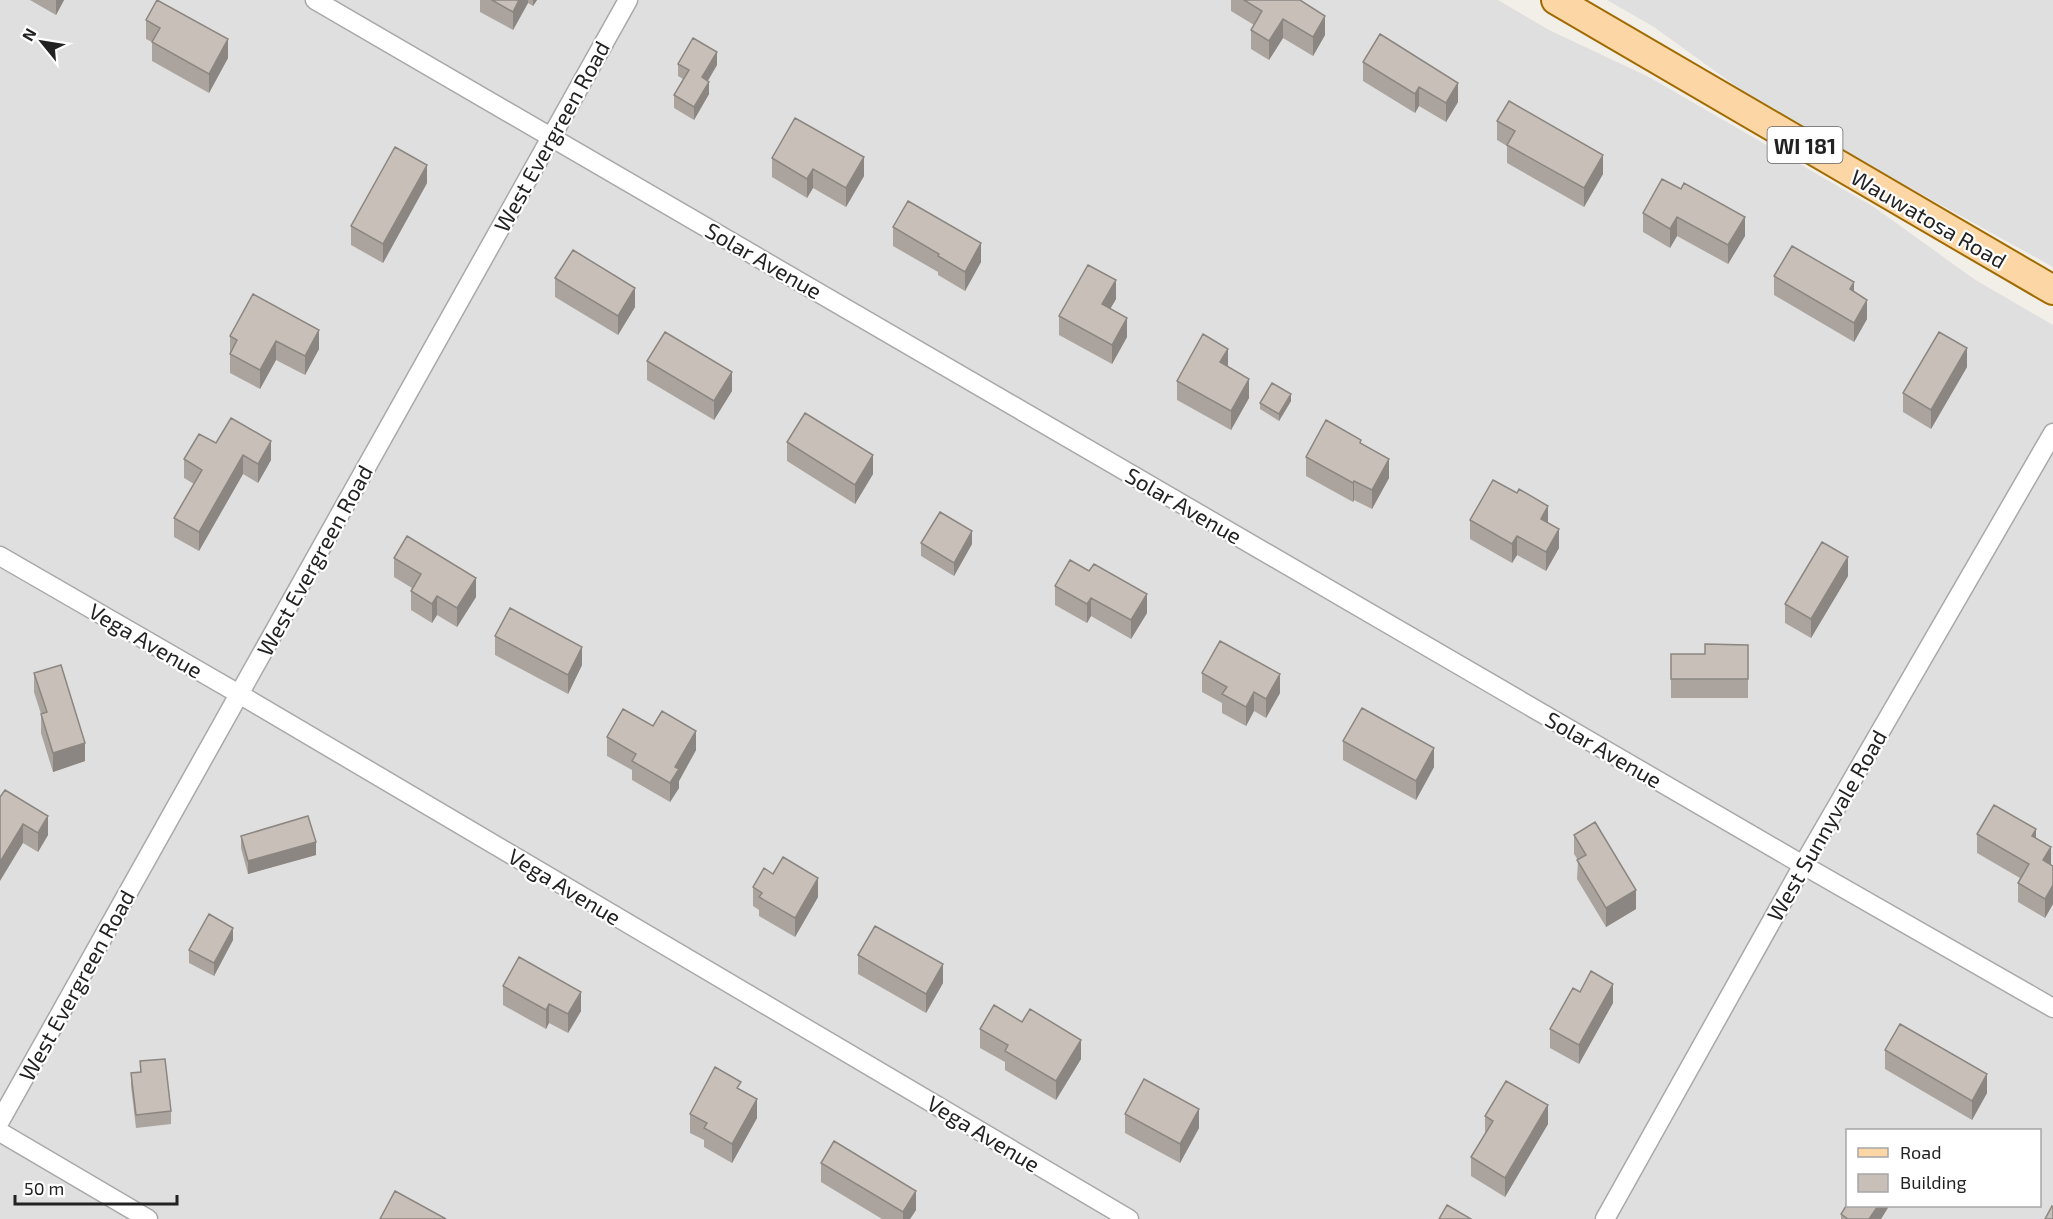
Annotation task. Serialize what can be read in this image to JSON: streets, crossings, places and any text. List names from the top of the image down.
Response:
{
  "streets": {
    "main road": ["WI 181", "Wauwatosa Road"],
    "street": [
      "West Evergreen Road",
      "Solar Avenue",
      "Vega Avenue",
      "West Sunnyvale Road"
    ]
  },
  "crossings": [
    ["West Evergreen Road", "Solar Avenue"],
    ["West Evergreen Road", "Vega Avenue"],
    ["Solar Avenue", "West Sunnyvale Road"]
  ],
  "legend": ["Road", "Building"],
  "scale_bar": "50 m",
  "north": "top left"
}
